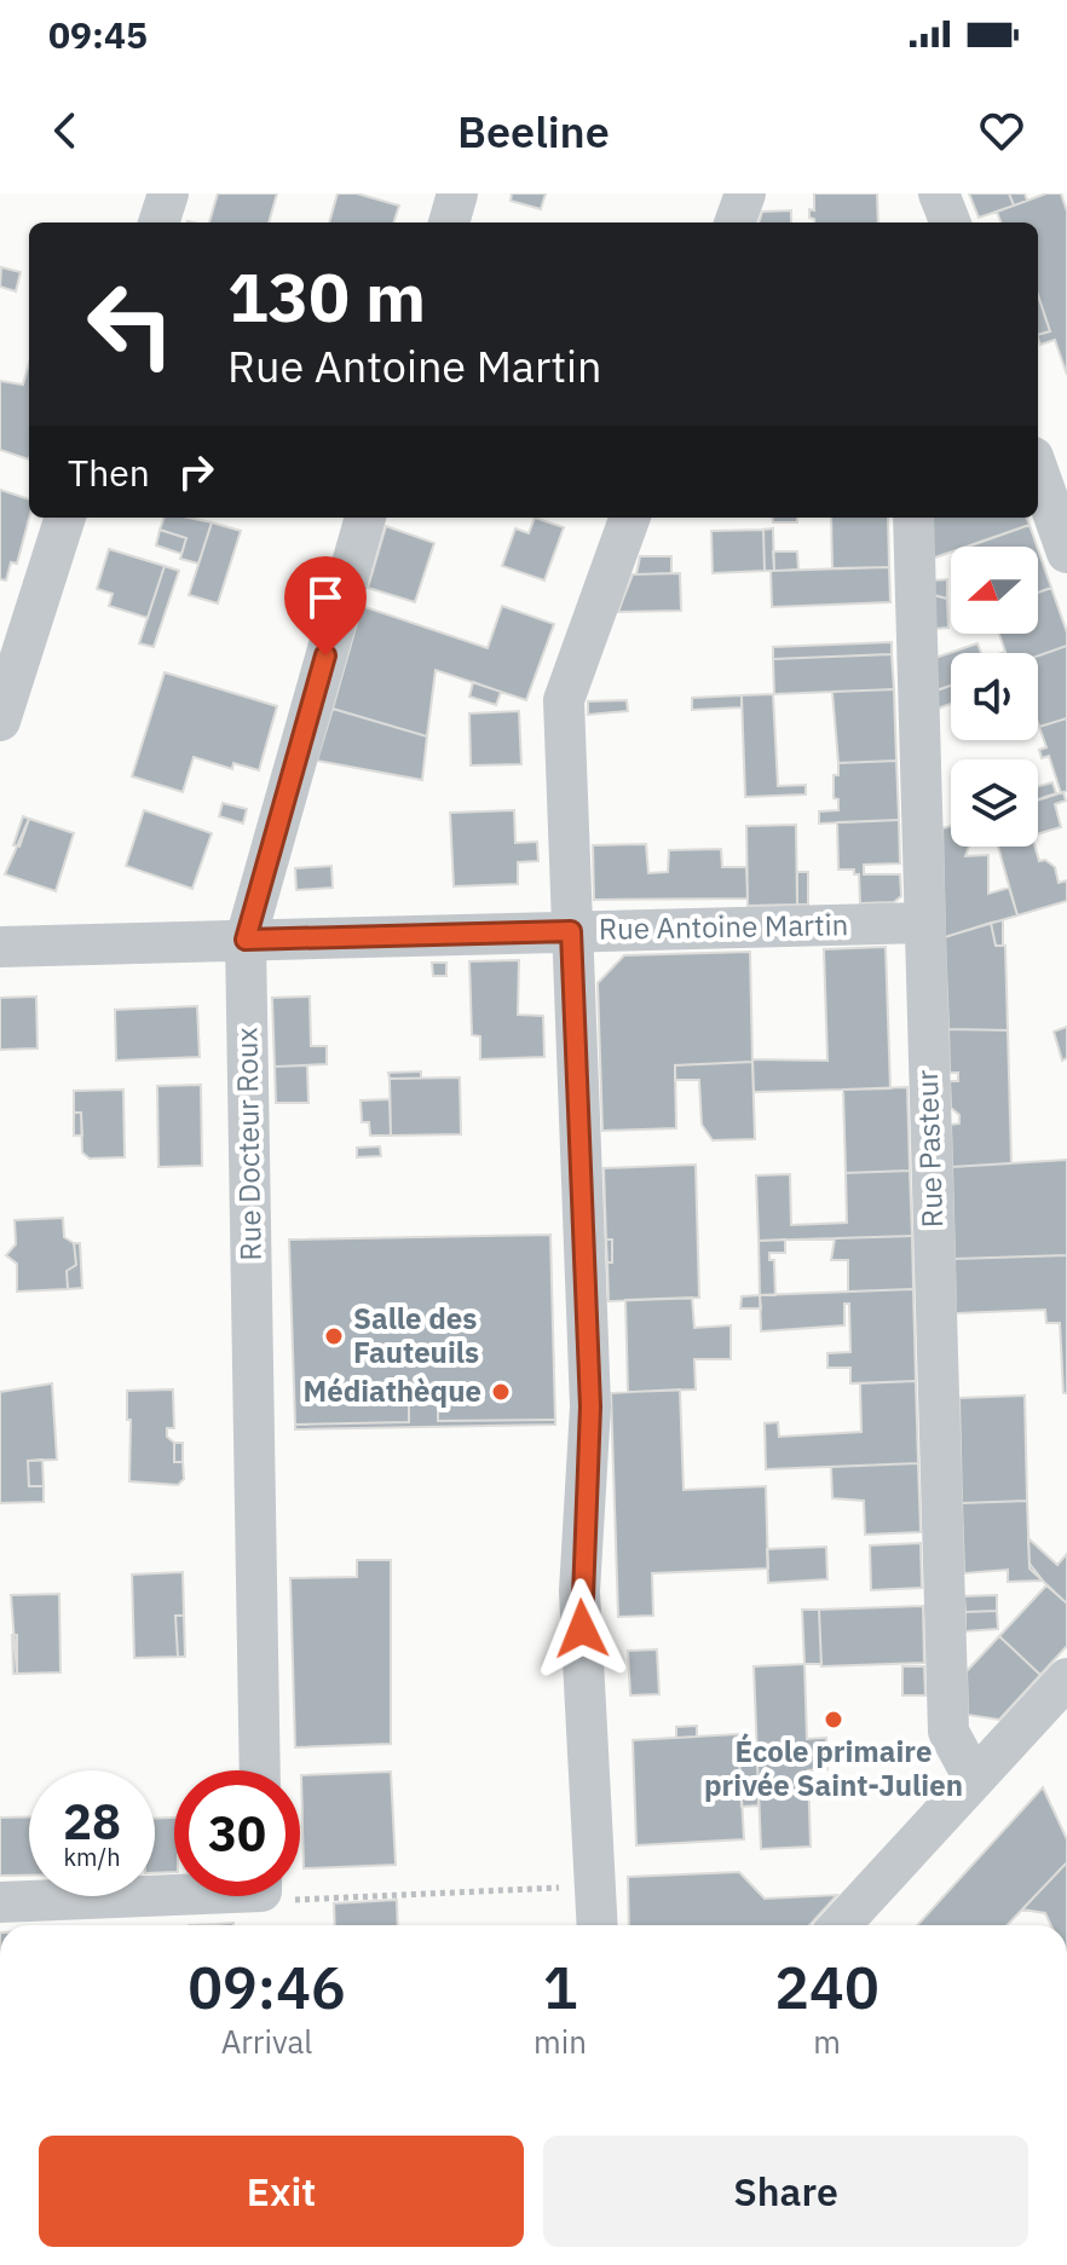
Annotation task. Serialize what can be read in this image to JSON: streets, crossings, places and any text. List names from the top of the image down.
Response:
{
  "streets": {
    "street": ["Rue Antoine Martin", "Rue Docteur Roux", "Rue Pasteur"]
  },
  "crossings": [
    ["Rue Antoine Martin", "Rue Docteur Roux"],
    ["Rue Antoine Martin", "Rue Pasteur"]
  ],
  "places": ["Salle des Fauteuils", "Médiathèque", "École primaire privée Saint-Julien"],
  "north": "left",
  "page": {
    "status": "09:45",
    "header": "Beeline",
    "turn": ["130 m", "Rue Antoine Martin"],
    "then": "Then",
    "speed": "28 km/h",
    "limit": "30",
    "eta": [
      "09:46",
      "Arrival",
      "1",
      "min",
      "240",
      "m"
    ],
    "buttons": ["Exit", "Share"]
  }
}
